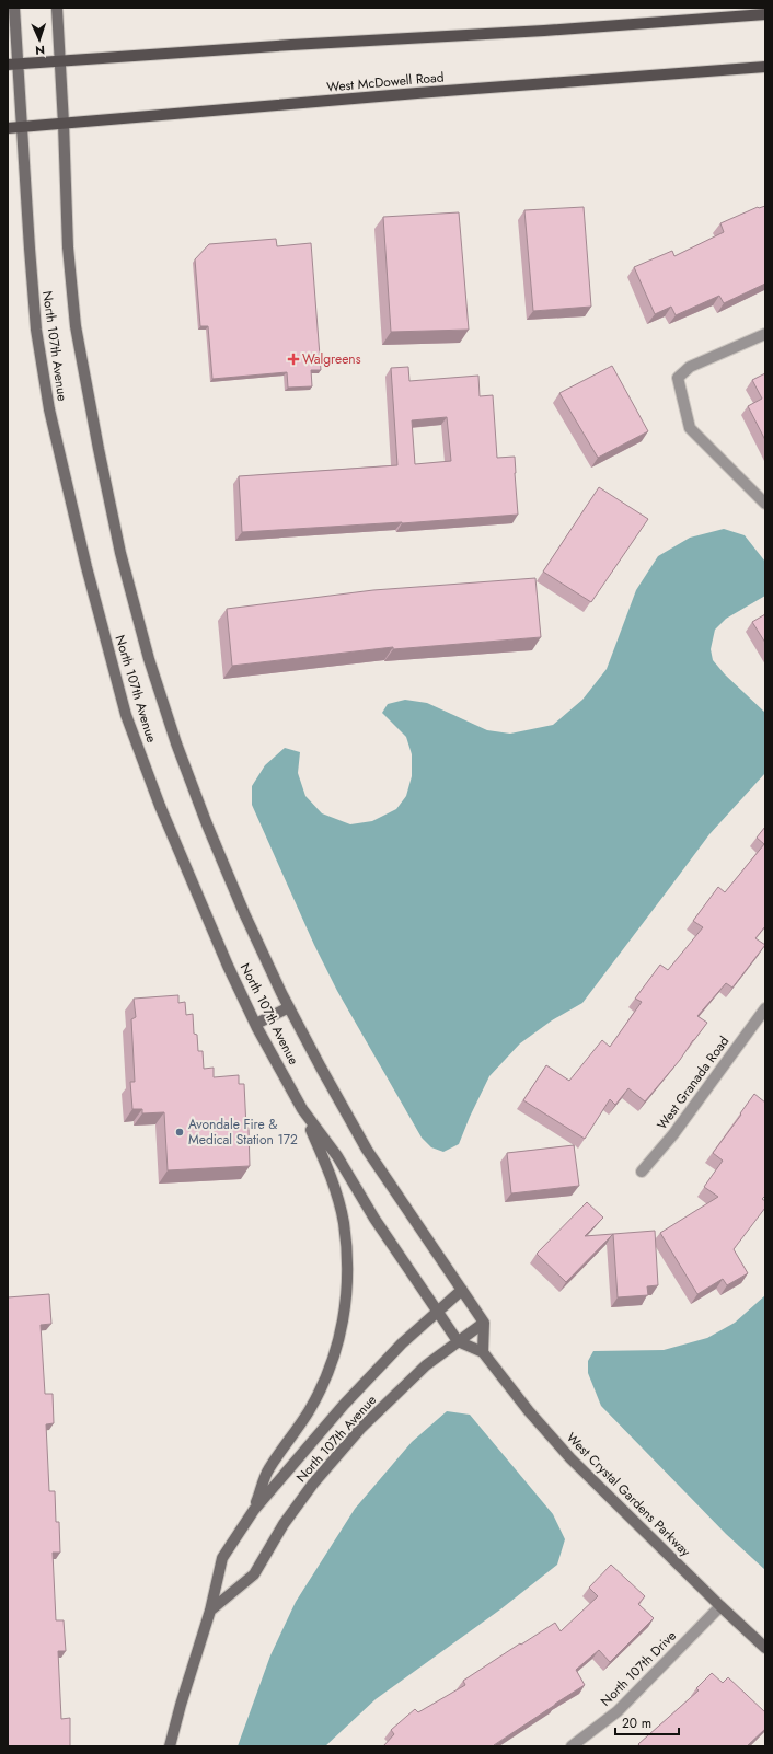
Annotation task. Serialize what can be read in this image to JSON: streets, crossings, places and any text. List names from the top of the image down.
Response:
{
  "streets": {
    "main road": ["West McDowell Road", "North 107th Avenue", "West Crystal Gardens Parkway"],
    "street": ["West Granada Road", "North 107th Drive"]
  },
  "crossings": [
    ["West McDowell Road", "North 107th Avenue"],
    ["North 107th Avenue", "West Crystal Gardens Parkway"],
    ["West Crystal Gardens Parkway", "North 107th Drive"]
  ],
  "places": {
    "health": ["Walgreens"],
    "other": ["Avondale Fire & Medical Station 172"]
  },
  "scale_bar": "20 m",
  "north": "bottom"
}
